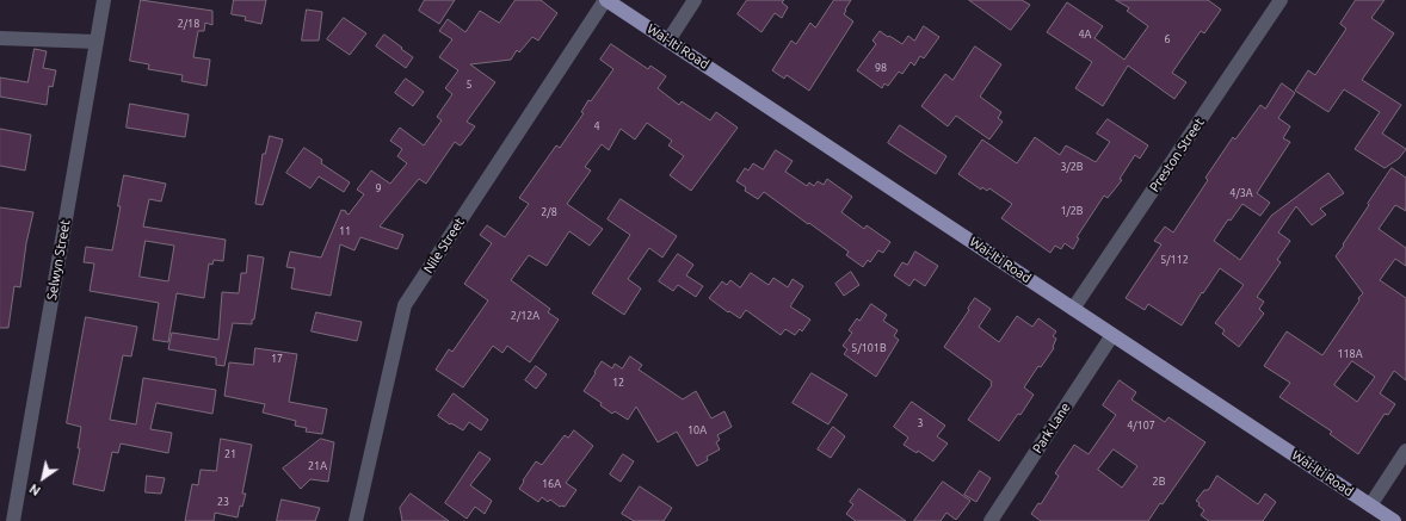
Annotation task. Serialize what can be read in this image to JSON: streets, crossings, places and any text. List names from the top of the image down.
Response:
{
  "streets": {
    "main road": ["Wai-Iti Road"],
    "street": [
      "Preston Street",
      "Nile Street",
      "Selwyn Street",
      "Park Lane"
    ]
  },
  "crossings": [
    ["Wai-Iti Road", "Preston Street"],
    ["Wai-Iti Road", "Nile Street"],
    ["Wai-Iti Road", "Park Lane"]
  ],
  "house_numbers": [
    "2/18",
    "4A",
    "6",
    "98",
    "5",
    "4",
    "3/2B",
    "9",
    "4/3A",
    "1/2B",
    "2/8",
    "11",
    "5/112",
    "2/12A",
    "5/101B",
    "118A",
    "17",
    "12",
    "3",
    "4/107",
    "10A",
    "21",
    "21A",
    "2B",
    "16A",
    "23"
  ],
  "north": "bottom left"
}
